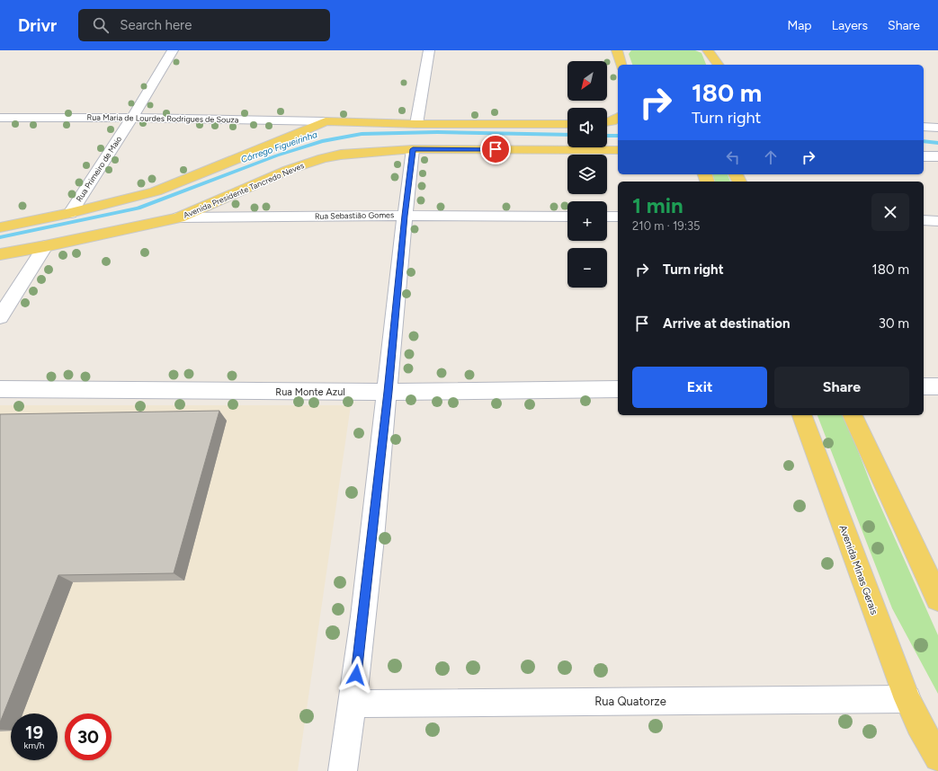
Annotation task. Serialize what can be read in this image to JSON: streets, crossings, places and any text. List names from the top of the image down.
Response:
{
  "streets": {
    "main road": ["Avenida Presidente Tancredo Neves", "Avenida Minas Gerais"],
    "street": [
      "Rua Maria de Lourdes Rodrigues de Souza",
      "Rua Primeiro de Maio",
      "Rua Sebastião Gomes",
      "Rua Monte Azul",
      "Rua Quatorze"
    ]
  },
  "crossings": [
    ["Rua Maria de Lourdes Rodrigues de Souza", "Rua Primeiro de Maio"],
    ["Avenida Presidente Tancredo Neves", "Rua Sebastião Gomes"],
    ["Avenida Minas Gerais", "Rua Quatorze"]
  ],
  "water": ["Córrego Figueirinha"],
  "north": "bottom left",
  "page": {
    "header": "Drivr",
    "search": "Search here",
    "nav": ["Map", "Layers", "Share"],
    "map_buttons": ["+", "−"],
    "turn": ["180 m", "Turn right"],
    "heading": ["1 min", "210 m · 19:35"],
    "list": [
      {
        "name": "Turn right",
        "value": "180 m"
      },
      {
        "name": "Arrive at destination",
        "value": "30 m"
      }
    ],
    "buttons": ["Exit", "Share"],
    "speed": "19 km/h",
    "limit": "30"
  }
}
